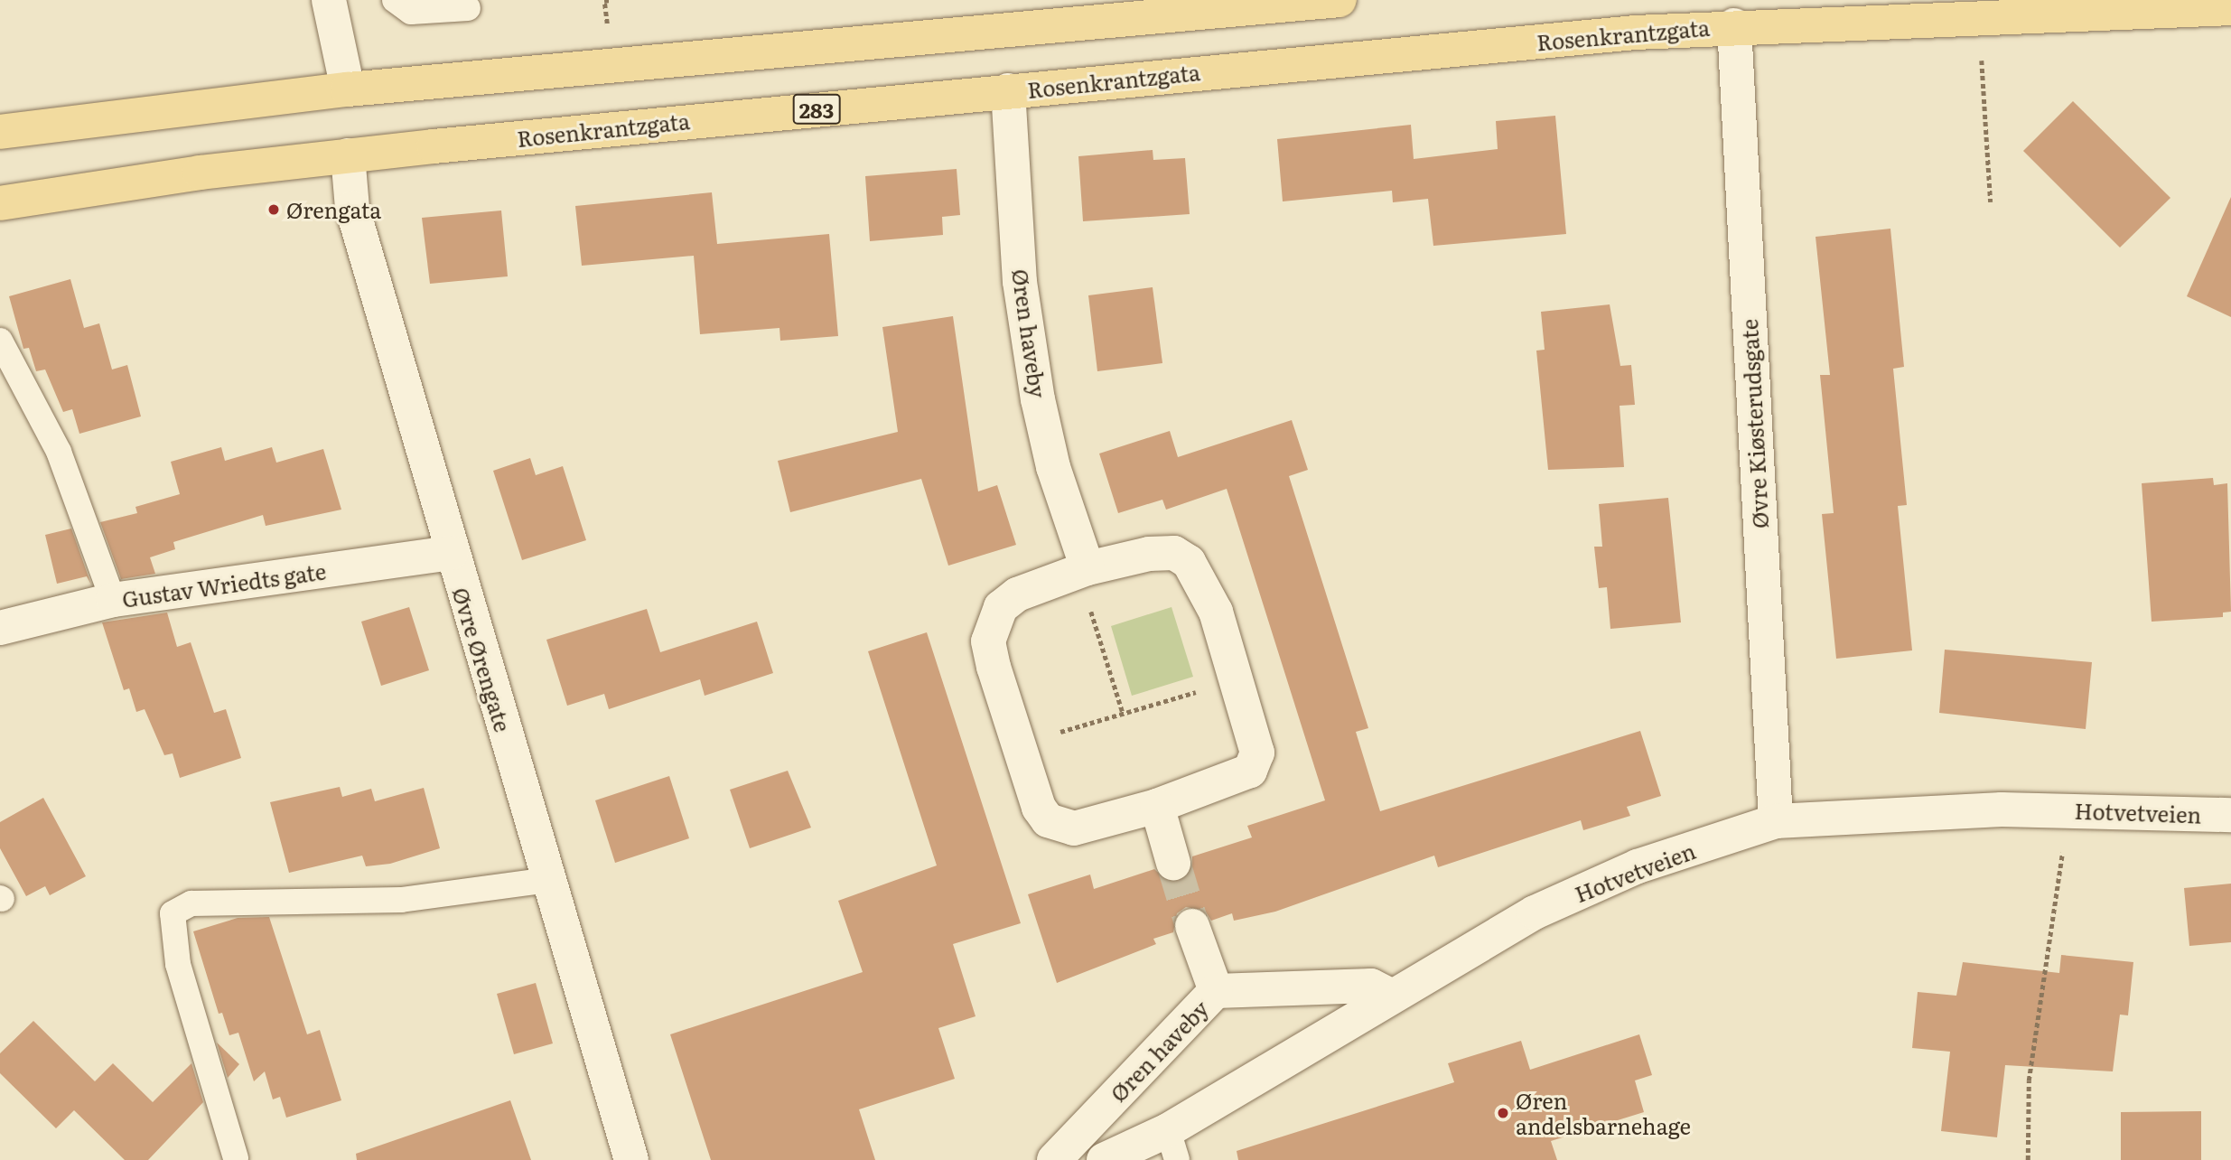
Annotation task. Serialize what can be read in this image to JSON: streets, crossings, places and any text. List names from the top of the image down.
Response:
{
  "streets": {
    "main road": ["Rosenkrantzgata", "283"],
    "street": [
      "Øren haveby",
      "Øvre Kiøsterudsgate",
      "Gustav Wriedts gate",
      "Øvre Ørengate",
      "Hotvetveien"
    ]
  },
  "crossings": [
    ["Rosenkrantzgata", "Øren haveby"],
    ["Rosenkrantzgata", "Øvre Kiøsterudsgate"],
    ["Rosenkrantzgata", "Øvre Ørengate"],
    ["Øvre Kiøsterudsgate", "Hotvetveien"],
    ["Gustav Wriedts gate", "Øvre Ørengate"]
  ],
  "places": ["Ørengata", "Øren andelsbarnehage"]
}
